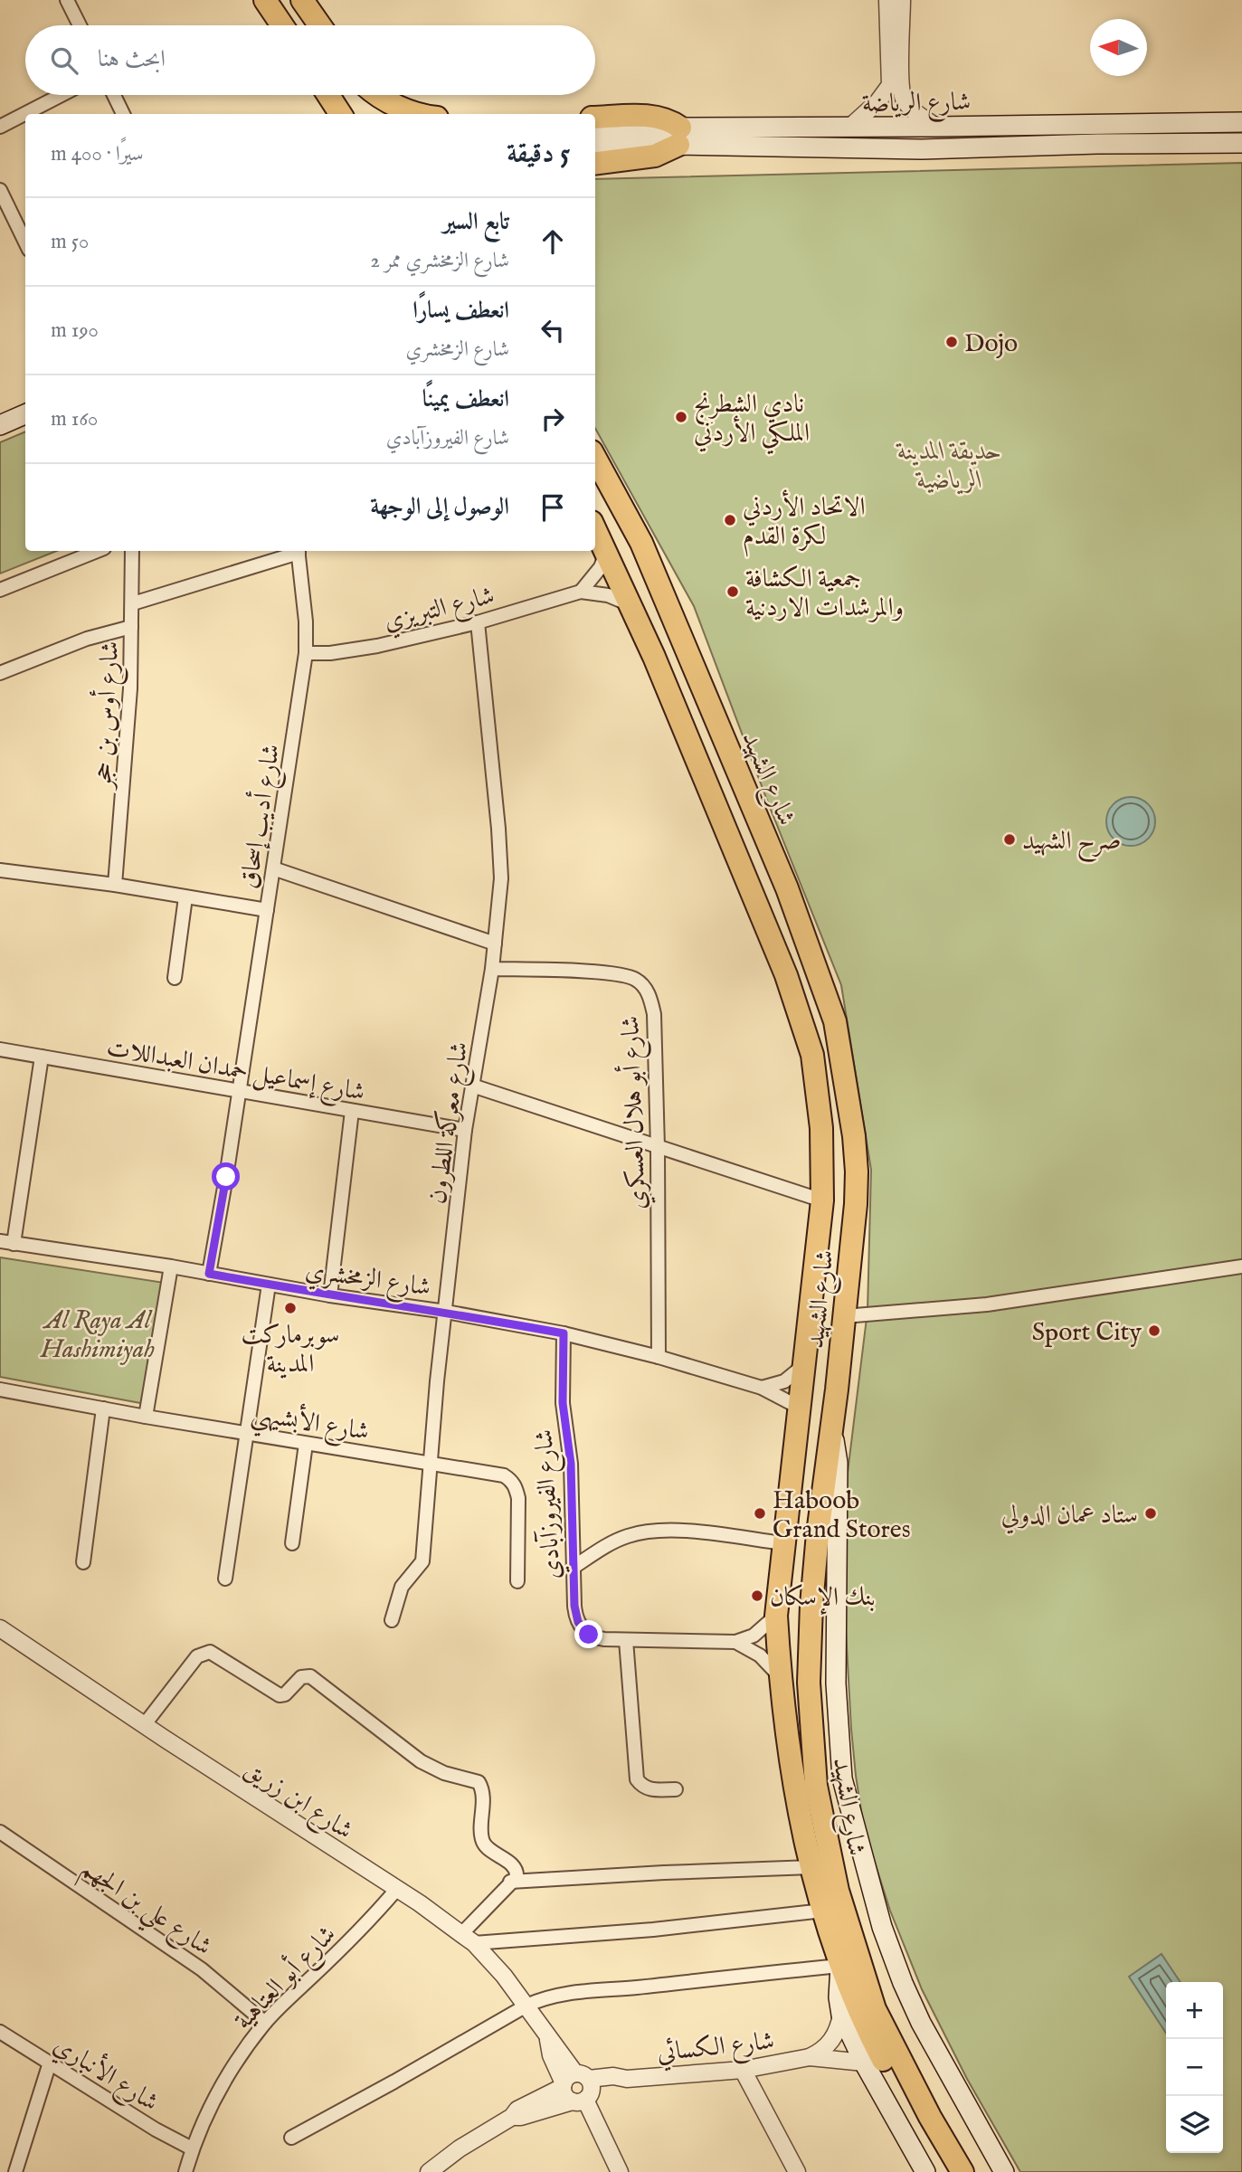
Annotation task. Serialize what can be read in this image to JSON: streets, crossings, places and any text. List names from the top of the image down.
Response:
{
  "streets": {
    "highway": ["شارع الشهيد"],
    "main road": ["شارع الرياضة"],
    "street": [
      "شارع التبريزي",
      "شارع أوس بن حجر",
      "شارع أديب إسحاق",
      "شارع إسماعيل حمدان العبداللات",
      "شارع أبو هلال العسكري",
      "شارع معركة اللطرون",
      "شارع الزمخشري",
      "شارع الأبشيهي",
      "شارع الفيروزآبادي",
      "شارع ابن زريق",
      "شارع علي بن الجهم",
      "شارع أبو العتاهية",
      "شارع الكسائي",
      "شارع الأنباري"
    ]
  },
  "crossings": [
    ["شارع التبريزي", "شارع الشهيد"],
    ["شارع التبريزي", "شارع أديب إسحاق"],
    ["شارع التبريزي", "شارع معركة اللطرون"],
    ["شارع الشهيد", "شارع الزمخشري"],
    ["شارع الشهيد", "شارع الفيروزآبادي"],
    ["شارع أديب إسحاق", "شارع إسماعيل حمدان العبداللات"],
    ["شارع أديب إسحاق", "شارع الزمخشري"],
    ["شارع إسماعيل حمدان العبداللات", "شارع معركة اللطرون"],
    ["شارع أبو هلال العسكري", "شارع معركة اللطرون"],
    ["شارع أبو هلال العسكري", "شارع الزمخشري"],
    ["شارع معركة اللطرون", "شارع الزمخشري"],
    ["شارع معركة اللطرون", "شارع الأبشيهي"],
    ["شارع الزمخشري", "شارع الفيروزآبادي"],
    ["شارع ابن زريق", "شارع أبو العتاهية"],
    ["شارع ابن زريق", "شارع الكسائي"],
    ["شارع علي بن الجهم", "شارع أبو العتاهية"],
    ["شارع أبو العتاهية", "شارع الأنباري"]
  ],
  "parks": ["حديقة المدينة الرياضية", "Al Raya Al Hashimiyah"],
  "places": [
    "Dojo",
    "نادي الشطرنج الملكي الأردني",
    "الاتحاد الأردني لكرة القدم",
    "جمعية الكشافة والمرشدات الاردنية",
    "صرح الشهيد",
    "سوبرماركت المدينة",
    "Sport City",
    "Haboob Grand Stores",
    "ستاد عمان الدولي",
    "بنك الإسكان"
  ],
  "north": "left",
  "page": {
    "search": "ابحث هنا",
    "heading": ["5 دقيقة", "سيرًا · 400 m"],
    "list": [
      ["تابع السير", "شارع الزمخشري ممر 2", "50 m"],
      ["انعطف يسارًا", "شارع الزمخشري", "190 m"],
      ["انعطف يمينًا", "شارع الفيروزآبادي", "160 m"],
      "الوصول إلى الوجهة"
    ],
    "map_buttons": ["+", "−"]
  }
}
